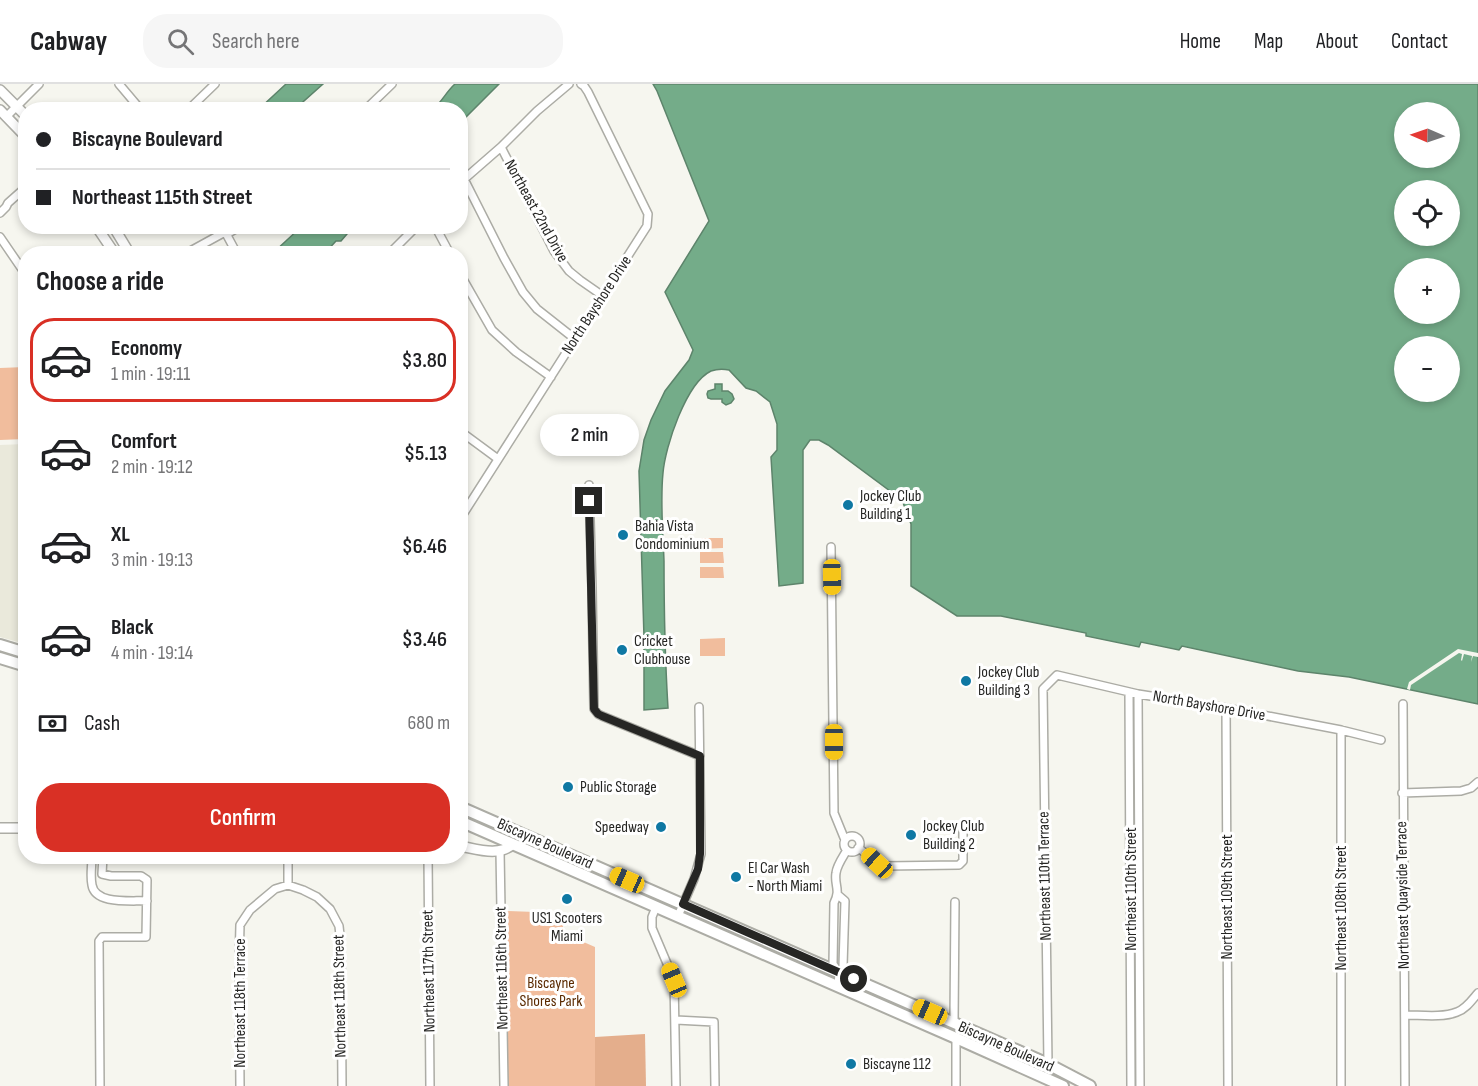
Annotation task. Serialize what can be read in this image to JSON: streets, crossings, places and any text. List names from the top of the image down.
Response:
{
  "streets": {
    "main road": ["Biscayne Boulevard"],
    "street": [
      "Northeast 22nd Drive",
      "North Bayshore Drive",
      "Northeast 110th Terrace",
      "Northeast 110th Street",
      "Northeast Quayside Terrace",
      "Northeast 109th Street",
      "Northeast 108th Street",
      "Northeast 116th Street",
      "Northeast 117th Street",
      "Northeast 118th Street",
      "Northeast 118th Terrace"
    ]
  },
  "crossings": [
    ["Northeast 22nd Drive", "North Bayshore Drive"],
    ["North Bayshore Drive", "Northeast 110th Terrace"],
    ["North Bayshore Drive", "Northeast 110th Street"],
    ["North Bayshore Drive", "Northeast 109th Street"],
    ["North Bayshore Drive", "Northeast 108th Street"],
    ["Biscayne Boulevard", "Northeast 110th Terrace"],
    ["Northeast 118th Street", "Northeast 118th Terrace"]
  ],
  "parks": ["Biscayne Shores Park"],
  "places": [
    "Jockey Club Building 1",
    "Bahia Vista Condominium",
    "Cricket Clubhouse",
    "Jockey Club Building 3",
    "Public Storage",
    "Speedway",
    "Jockey Club Building 2",
    "El Car Wash - North Miami",
    "US1 Scooters Miami",
    "Biscayne 112"
  ],
  "north": "left",
  "page": {
    "header": "Cabway",
    "search": "Search here",
    "nav": [
      "Home",
      "Map",
      "About",
      "Contact"
    ],
    "map_buttons": ["+", "−"],
    "banner": ["Biscayne Boulevard", "Northeast 115th Street"],
    "heading": "Choose a ride",
    "list": [
      {
        "name": "Economy",
        "note": "1 min · 19:11",
        "value": "$3.80"
      },
      {
        "name": "Comfort",
        "note": "2 min · 19:12",
        "value": "$5.13"
      },
      {
        "name": "XL",
        "note": "3 min · 19:13",
        "value": "$6.46"
      },
      {
        "name": "Black",
        "note": "4 min · 19:14",
        "value": "$3.46"
      }
    ],
    "bubble": "2 min",
    "pay": ["Cash", "680 m"],
    "buttons": "Confirm"
  }
}
